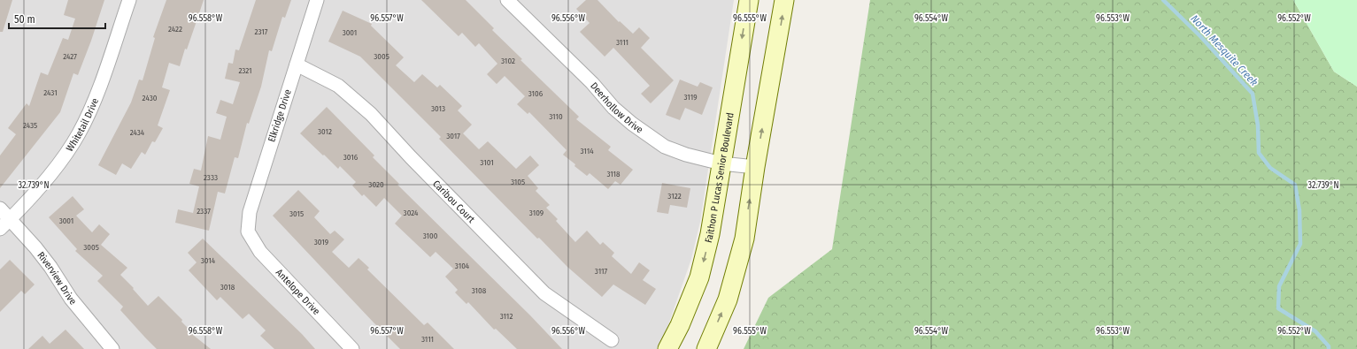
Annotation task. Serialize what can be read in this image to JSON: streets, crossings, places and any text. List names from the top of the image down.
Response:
{
  "streets": {
    "main road": ["Faithon P Lucas Senior Boulevard"],
    "street": [
      "Deerhollow Drive",
      "Elkridge Drive",
      "Whitetail Drive",
      "Caribou Court",
      "Riverview Drive",
      "Antelope Drive"
    ]
  },
  "crossings": [
    ["Deerhollow Drive", "Faithon P Lucas Senior Boulevard"],
    ["Elkridge Drive", "Caribou Court"],
    ["Elkridge Drive", "Antelope Drive"],
    ["Whitetail Drive", "Riverview Drive"]
  ],
  "water": ["North Mesquite Creek"],
  "house_numbers": [
    "2422",
    "2317",
    "3001",
    "3111",
    "2427",
    "3005",
    "3102",
    "2321",
    "2431",
    "3106",
    "3119",
    "2430",
    "3013",
    "3110",
    "2435",
    "3012",
    "2434",
    "3017",
    "3114",
    "3016",
    "3101",
    "3118",
    "2333",
    "3105",
    "3020",
    "3122",
    "2337",
    "3024",
    "3109",
    "3015",
    "3001",
    "3100",
    "3019",
    "3005",
    "3014",
    "3104",
    "3117",
    "3018",
    "3108",
    "3112",
    "3111"
  ],
  "scale_bar": "50 m",
  "coordinates": [
    "96.558°W",
    "96.557°W",
    "96.556°W",
    "96.555°W",
    "96.554°W",
    "96.553°W",
    "96.552°W",
    "32.739°N"
  ]
}
